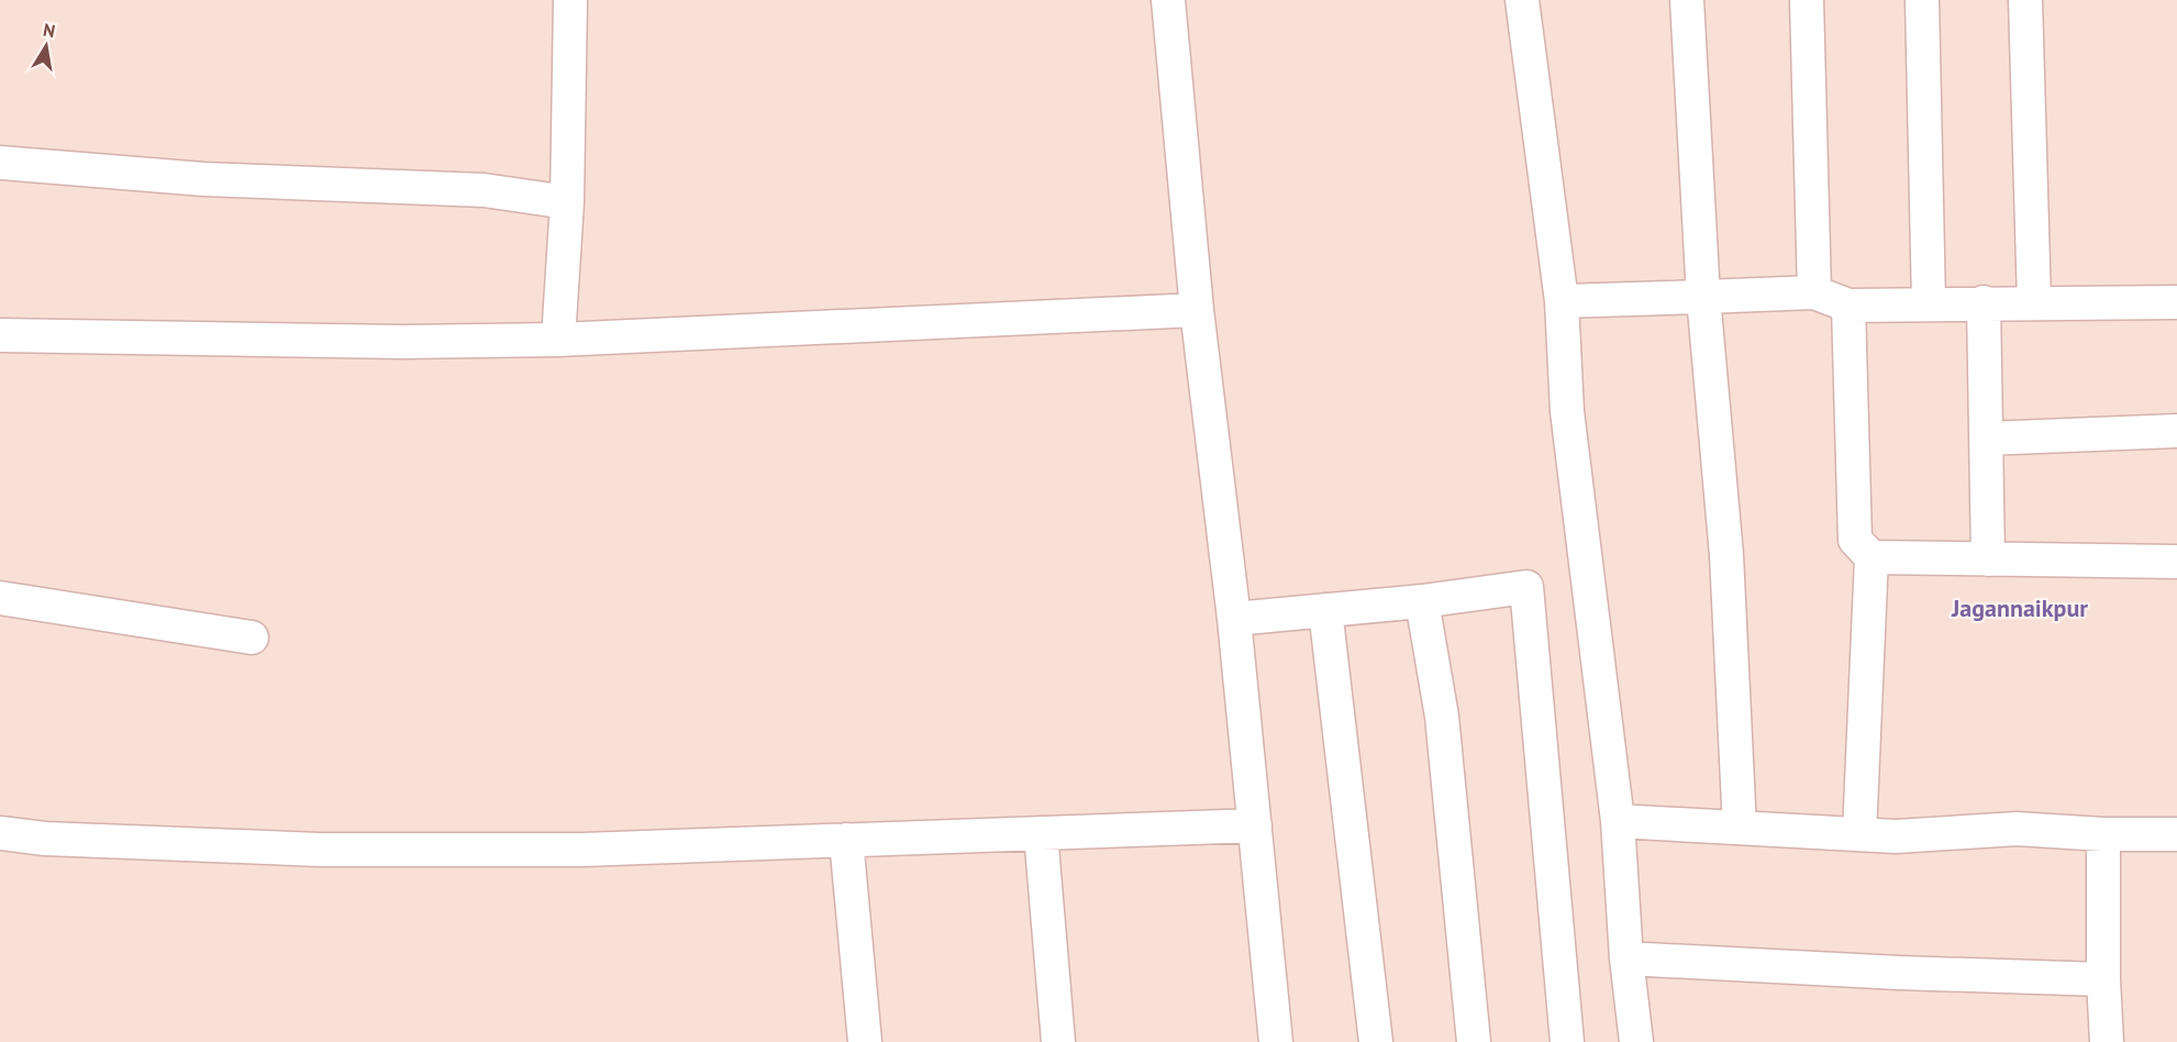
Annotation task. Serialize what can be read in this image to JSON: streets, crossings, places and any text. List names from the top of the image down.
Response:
{
  "districts": ["Jagannaikpur"],
  "north": "top"
}
